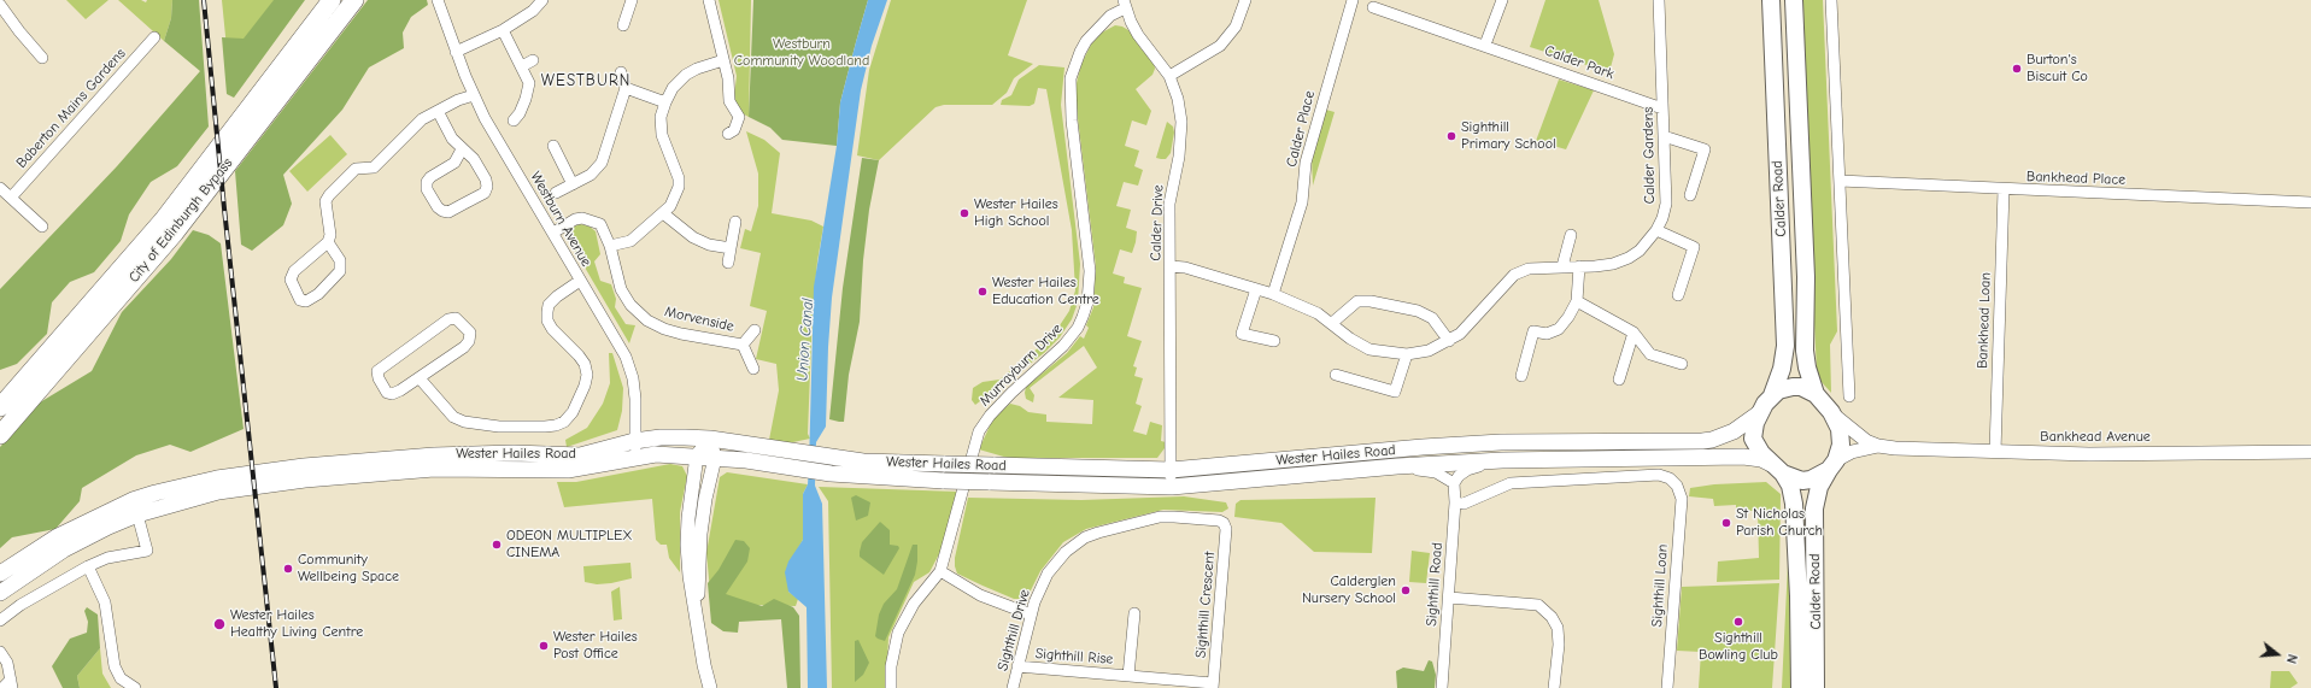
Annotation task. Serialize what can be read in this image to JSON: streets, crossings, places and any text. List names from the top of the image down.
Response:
{
  "streets": {
    "highway": ["City of Edinburgh Bypass"],
    "main road": ["Calder Road", "Wester Hailes Road"],
    "street": [
      "Calder Park",
      "Baberton Mains Gardens",
      "Calder Place",
      "Calder Gardens",
      "Bankhead Place",
      "Westburn Avenue",
      "Calder Drive",
      "Morvenside",
      "Bankhead Loan",
      "Murrayburn Drive",
      "Bankhead Avenue",
      "Sighthill Road",
      "Sighthill Loan",
      "Sighthill Crescent",
      "Sighthill Drive",
      "Sighthill Rise"
    ]
  },
  "crossings": [
    ["Calder Park", "Calder Gardens"],
    ["Calder Place", "Calder Gardens"],
    ["Calder Gardens", "Calder Drive"],
    ["Bankhead Place", "Bankhead Loan"],
    ["Calder Road", "Bankhead Avenue"],
    ["Calder Road", "Wester Hailes Road"],
    ["Westburn Avenue", "Morvenside"],
    ["Westburn Avenue", "Wester Hailes Road"],
    ["Calder Drive", "Murrayburn Drive"],
    ["Calder Drive", "Wester Hailes Road"],
    ["Bankhead Loan", "Bankhead Avenue"],
    ["Bankhead Avenue", "Wester Hailes Road"],
    ["Sighthill Road", "Sighthill Loan"],
    ["Sighthill Crescent", "Sighthill Drive"],
    ["Sighthill Crescent", "Sighthill Rise"],
    ["Sighthill Drive", "Sighthill Rise"]
  ],
  "districts": ["WESTBURN"],
  "water": ["Union Canal"],
  "parks": ["Westburn Community Woodland"],
  "places": [
    "Burton's Biscuit Co",
    "Sighthill Primary School",
    "Wester Hailes High School",
    "Wester Hailes Education Centre",
    "St Nicholas Parish Church",
    "ODEON MULTIPLEX CINEMA",
    "Community Wellbeing Space",
    "Calderglen Nursery School",
    "Sighthill Bowling Club",
    "Wester Hailes Healthy Living Centre",
    "Wester Hailes Post Office"
  ],
  "north": "right"
}
